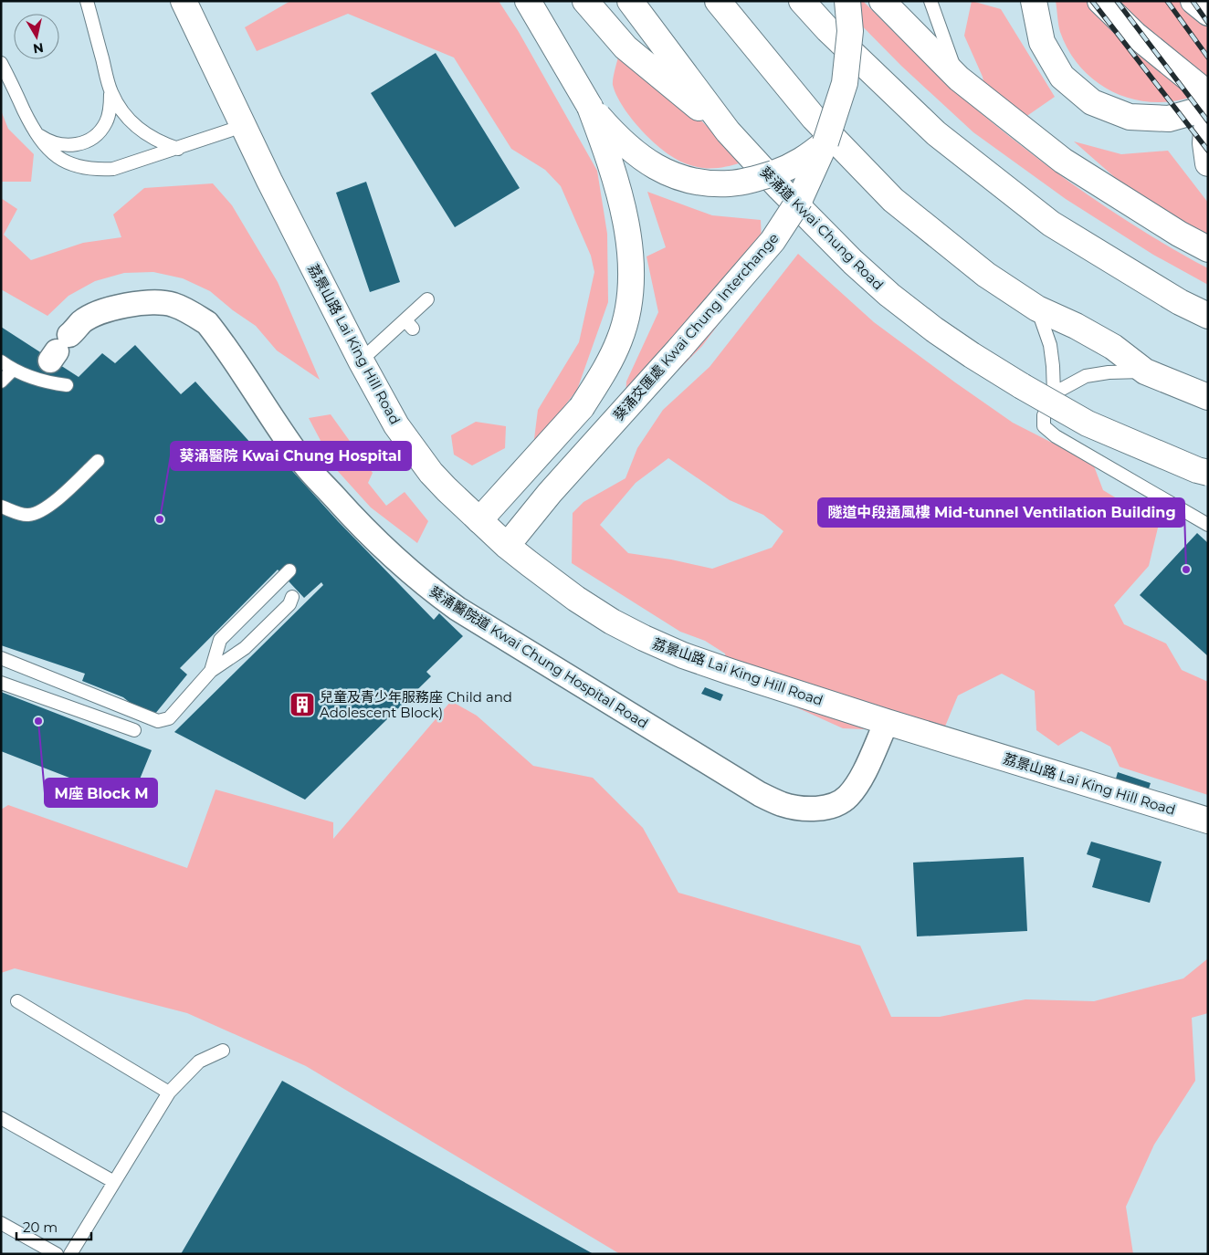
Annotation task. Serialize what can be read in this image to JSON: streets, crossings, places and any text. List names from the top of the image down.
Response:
{
  "streets": {
    "main road": ["葵涌道 Kwai Chung Road", "葵涌交匯處 Kwai Chung Interchange", "荔景山路 Lai King Hill Road"],
    "street": ["葵涌醫院道 Kwai Chung Hospital Road"]
  },
  "crossings": [
    ["葵涌交匯處 Kwai Chung Interchange", "荔景山路 Lai King Hill Road"],
    ["荔景山路 Lai King Hill Road", "葵涌醫院道 Kwai Chung Hospital Road"]
  ],
  "places": {
    "other": ["葵涌醫院 Kwai Chung Hospital", "隧道中段通風樓 Mid-tunnel Ventilation Building", "M座 Block M"],
    "building": ["兒童及青少年服務座 Child and Adolescent Block)"]
  },
  "scale_bar": "20 m",
  "north": "bottom"
}
